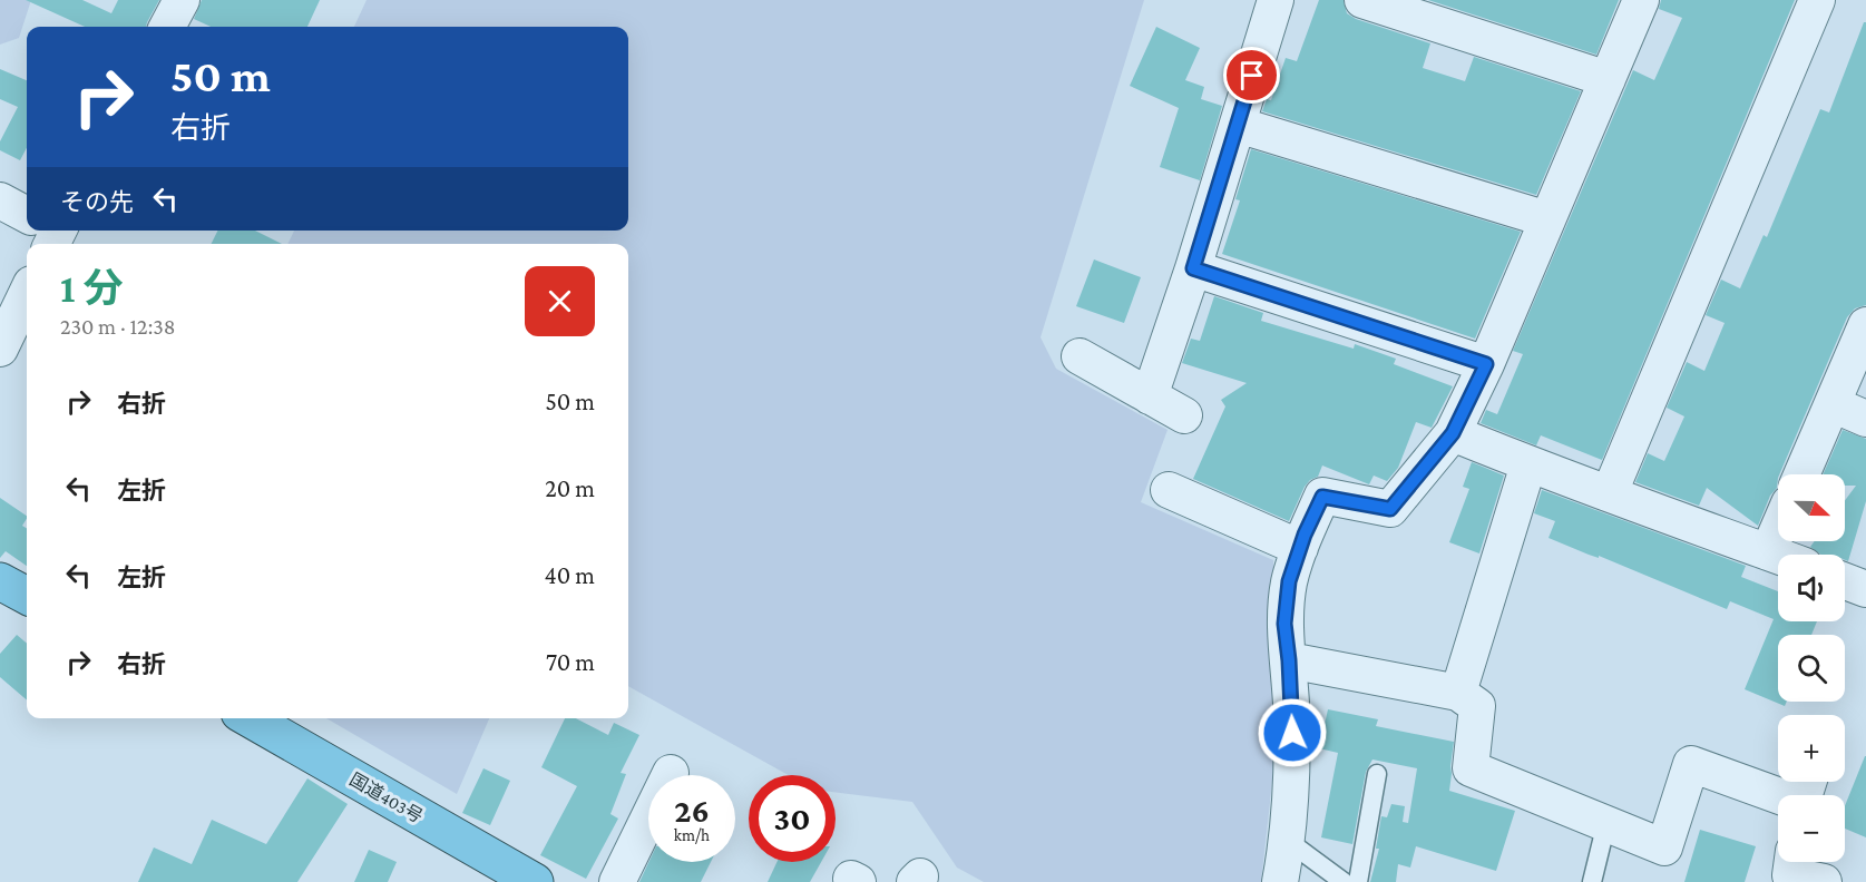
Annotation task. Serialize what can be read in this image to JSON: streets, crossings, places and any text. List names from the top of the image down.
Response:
{
  "streets": {
    "highway": ["国道403号"]
  },
  "north": "right",
  "page": {
    "turn": ["50 m", "右折"],
    "then": "その先",
    "heading": ["1 分", "230 m · 12:38"],
    "list": [
      {
        "name": "右折",
        "value": "50 m"
      },
      {
        "name": "左折",
        "value": "20 m"
      },
      {
        "name": "左折",
        "value": "40 m"
      },
      {
        "name": "右折",
        "value": "70 m"
      }
    ],
    "map_buttons": ["+", "−"],
    "speed": "26 km/h",
    "limit": "30"
  }
}
